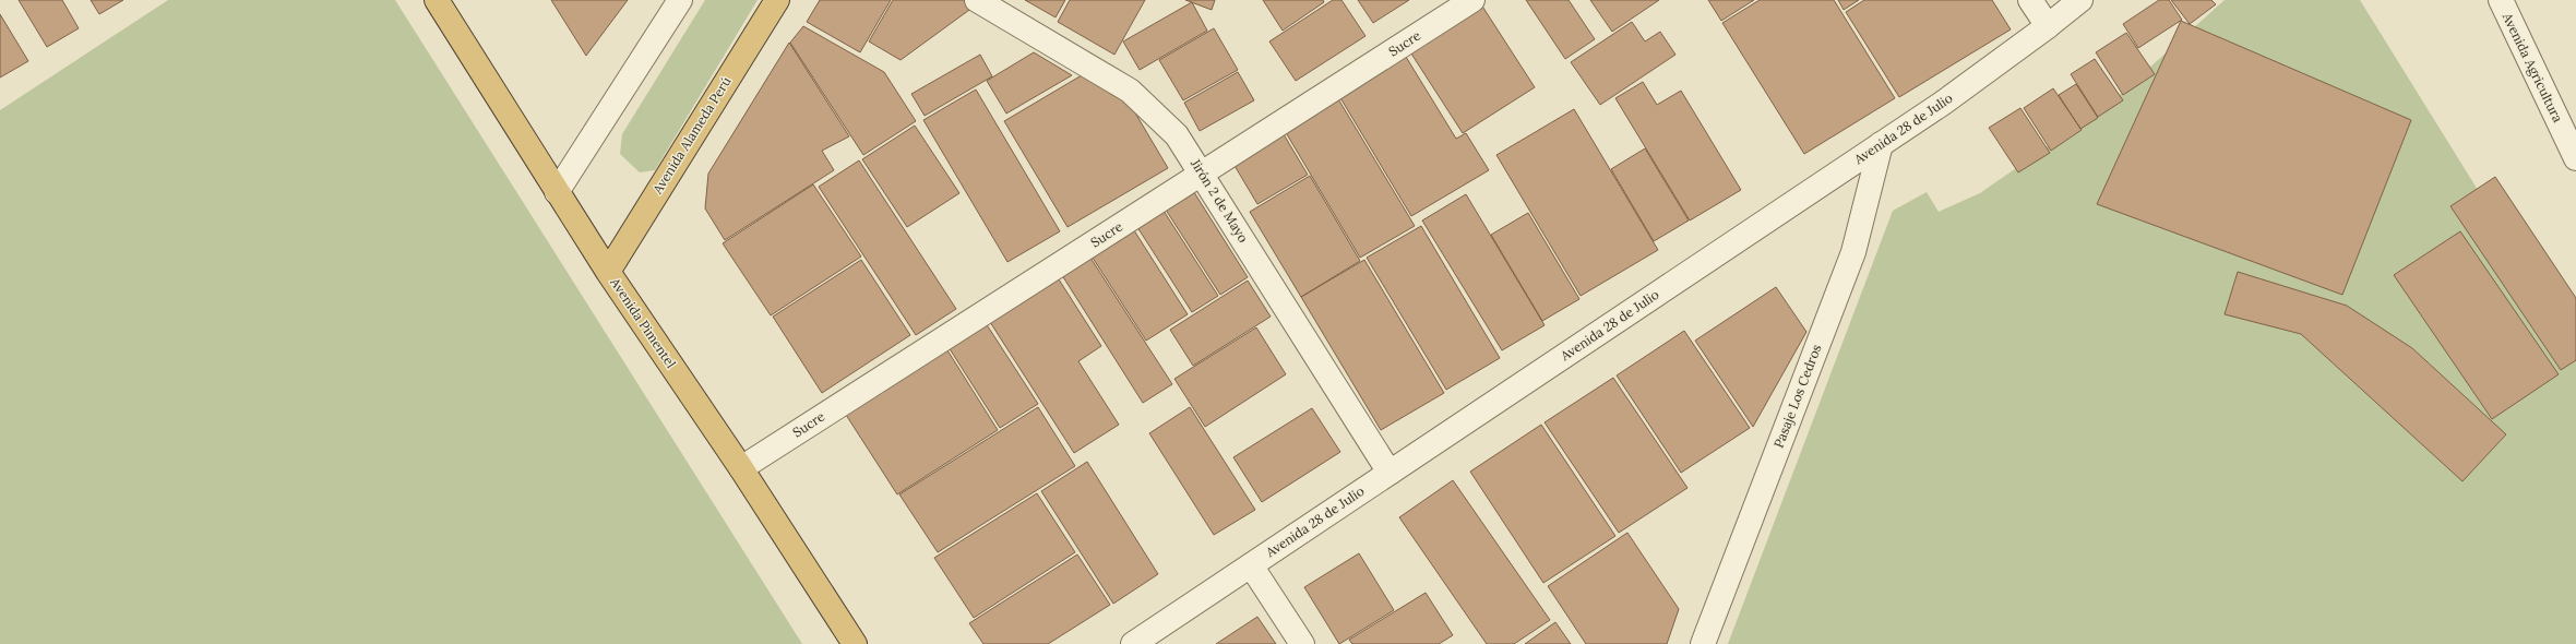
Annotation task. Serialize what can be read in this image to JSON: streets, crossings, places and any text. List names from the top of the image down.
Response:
{
  "streets": {
    "highway": ["Avenida Alameda Perú", "Avenida Pimentel"],
    "street": [
      "Sucre",
      "Avenida Agricultura",
      "Avenida 28 de Julio",
      "Jirón 2 de Mayo",
      "Pasaje Los Cedros"
    ]
  },
  "crossings": [
    ["Sucre", "Jirón 2 de Mayo"],
    ["Sucre", "Avenida Pimentel"],
    ["Avenida 28 de Julio", "Jirón 2 de Mayo"],
    ["Avenida 28 de Julio", "Pasaje Los Cedros"],
    ["Avenida Alameda Perú", "Avenida Pimentel"]
  ]
}
